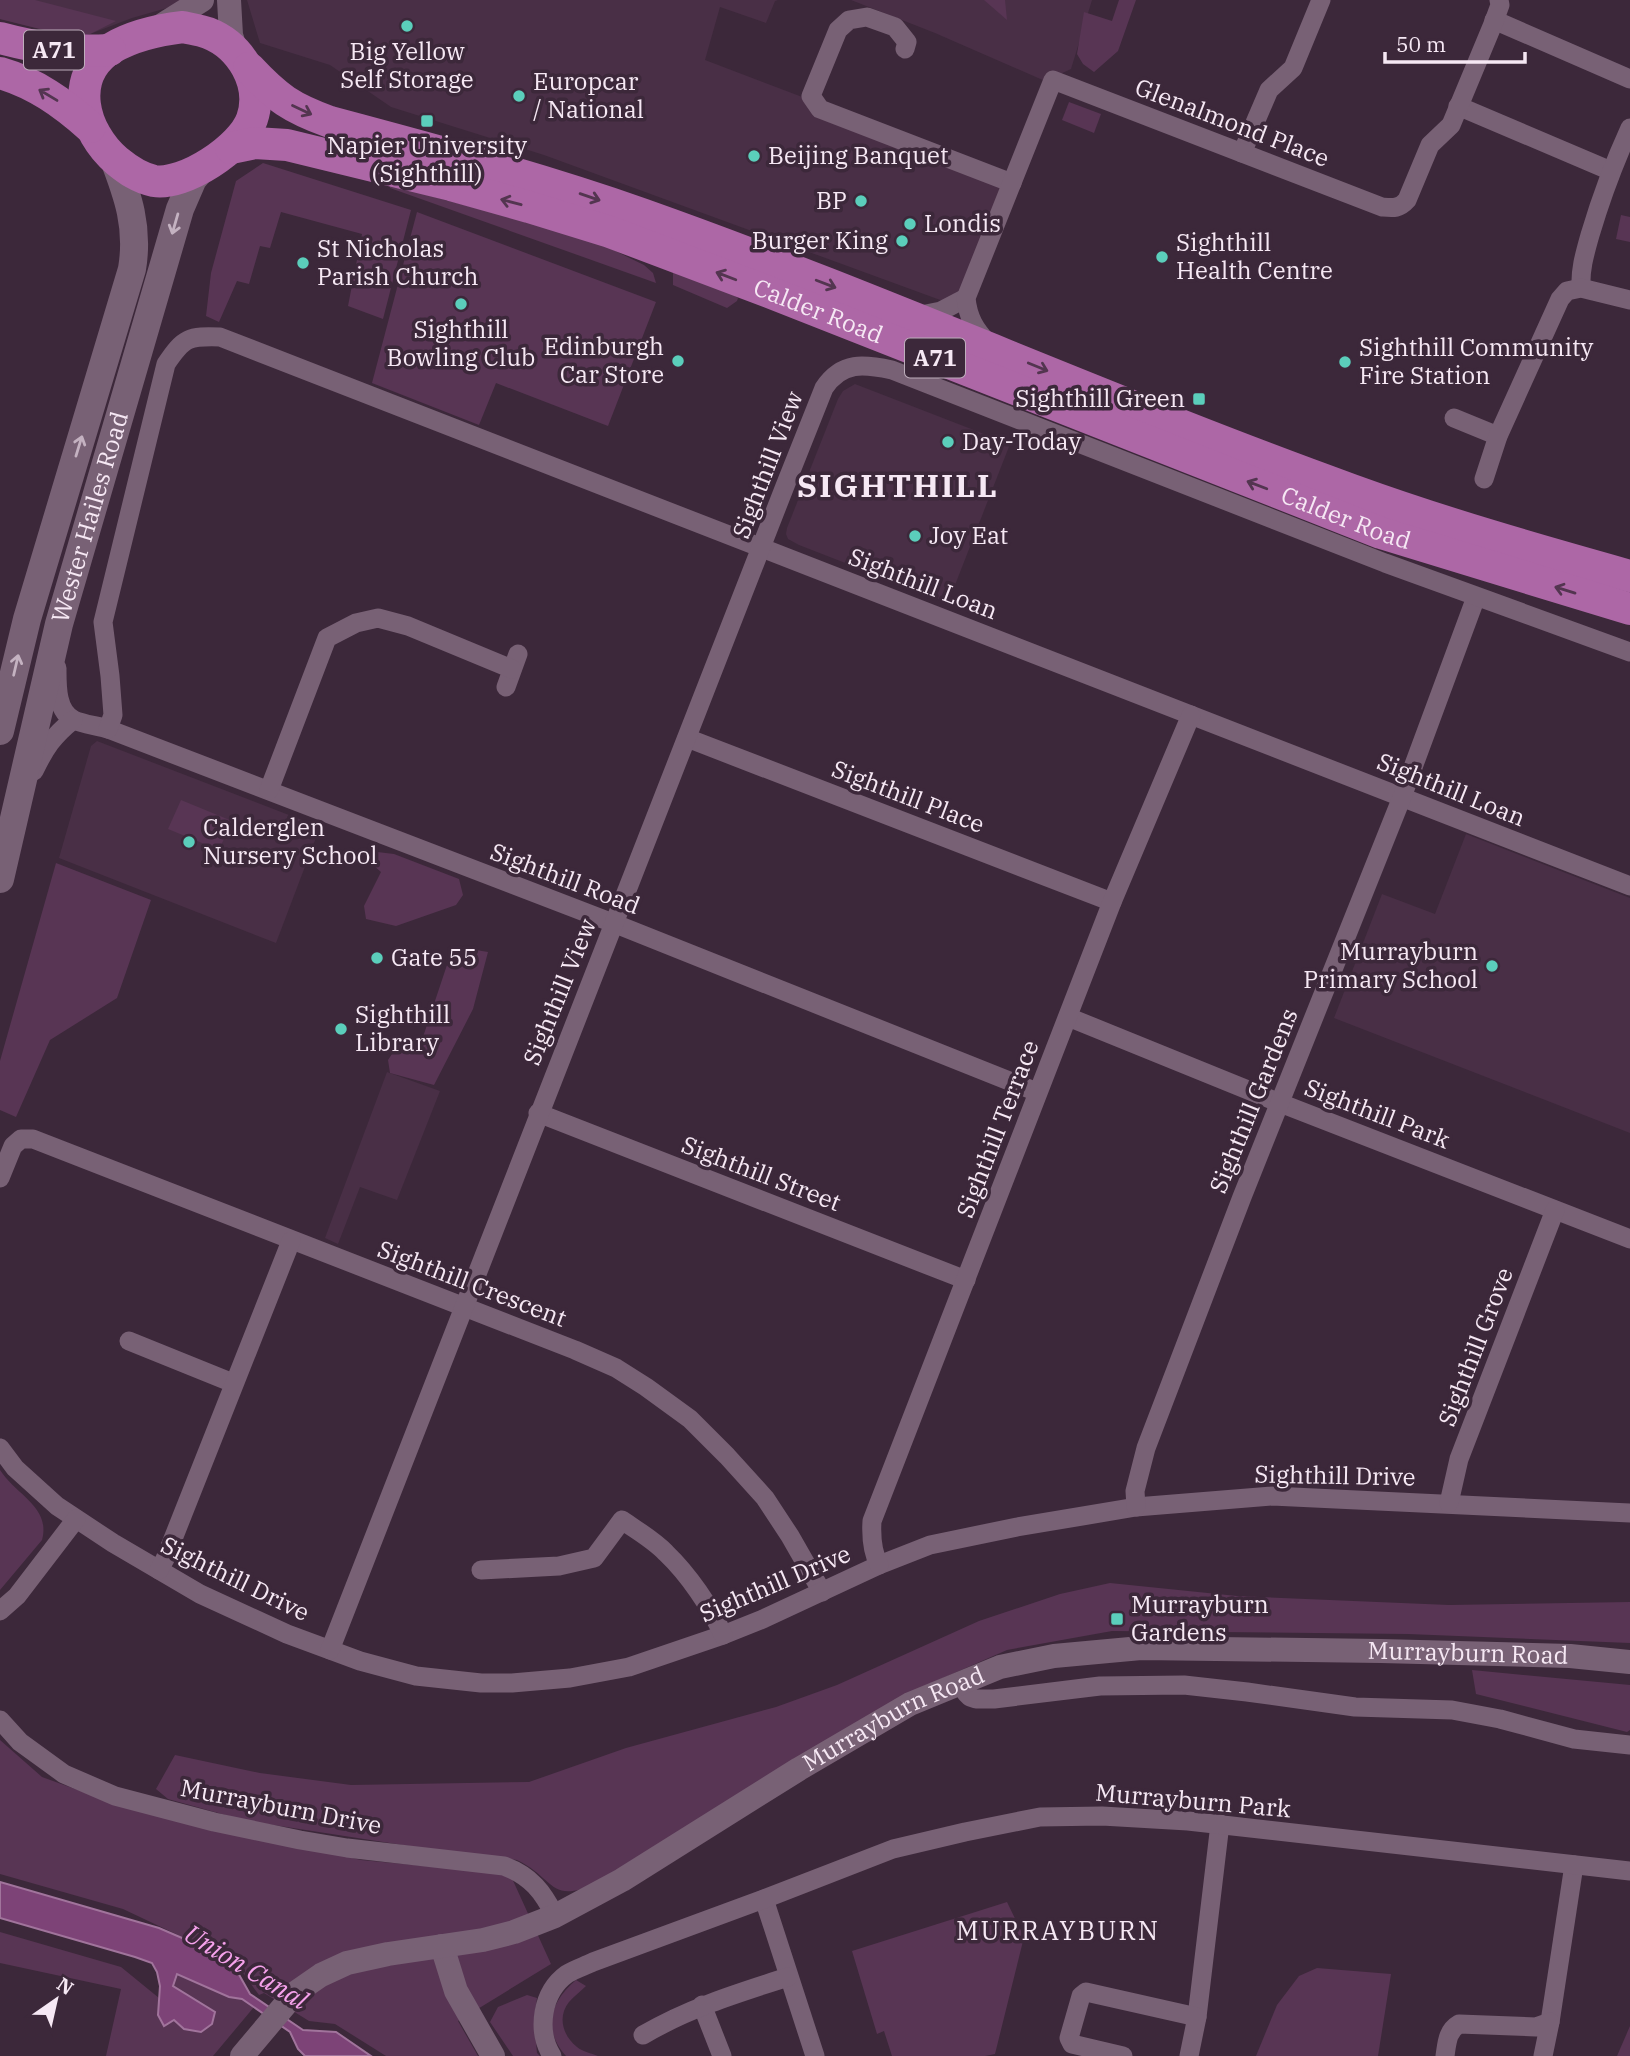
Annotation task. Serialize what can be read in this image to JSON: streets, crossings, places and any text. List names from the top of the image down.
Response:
{
  "streets": {
    "main road": ["A71", "Calder Road", "Wester Hailes Road"],
    "street": [
      "Glenalmond Place",
      "Sighthill View",
      "Sighthill Loan",
      "Sighthill Place",
      "Sighthill Road",
      "Sighthill Gardens",
      "Sighthill Park",
      "Sighthill Terrace",
      "Sighthill Street",
      "Sighthill Crescent",
      "Sighthill Grove",
      "Sighthill Drive",
      "Murrayburn Road",
      "Murrayburn Park",
      "Murrayburn Drive"
    ]
  },
  "crossings": [
    ["A71", "Calder Road"],
    ["A71", "Wester Hailes Road"],
    ["Calder Road", "Sighthill View"],
    ["Calder Road", "Wester Hailes Road"],
    ["Calder Road", "Sighthill Gardens"],
    ["Sighthill View", "Sighthill Loan"],
    ["Sighthill View", "Sighthill Place"],
    ["Sighthill View", "Sighthill Road"],
    ["Sighthill View", "Sighthill Street"],
    ["Sighthill View", "Sighthill Crescent"],
    ["Sighthill View", "Sighthill Drive"],
    ["Wester Hailes Road", "Sighthill Loan"],
    ["Wester Hailes Road", "Sighthill Road"],
    ["Sighthill Loan", "Sighthill Gardens"],
    ["Sighthill Loan", "Sighthill Terrace"],
    ["Sighthill Place", "Sighthill Terrace"],
    ["Sighthill Road", "Sighthill Terrace"],
    ["Sighthill Gardens", "Sighthill Park"],
    ["Sighthill Gardens", "Sighthill Drive"],
    ["Sighthill Park", "Sighthill Terrace"],
    ["Sighthill Park", "Sighthill Grove"],
    ["Sighthill Terrace", "Sighthill Street"],
    ["Sighthill Terrace", "Sighthill Drive"],
    ["Sighthill Crescent", "Sighthill Drive"],
    ["Sighthill Grove", "Sighthill Drive"],
    ["Murrayburn Road", "Murrayburn Drive"]
  ],
  "districts": ["SIGHTHILL", "MURRAYBURN"],
  "water": ["Union Canal"],
  "places": {
    "other": [
      "Big Yellow Self Storage",
      "Europcar / National",
      "Beijing Banquet",
      "BP",
      "Londis",
      "Burger King",
      "Sighthill Health Centre",
      "St Nicholas Parish Church",
      "Sighthill Bowling Club",
      "Edinburgh Car Store",
      "Sighthill Community Fire Station",
      "Day-Today",
      "Joy Eat",
      "Calderglen Nursery School",
      "Gate 55",
      "Murrayburn Primary School",
      "Sighthill Library"
    ],
    "transit": ["Napier University (Sighthill)", "Sighthill Green", "Murrayburn Gardens"]
  },
  "scale_bar": "50 m",
  "north": "top right"
}
